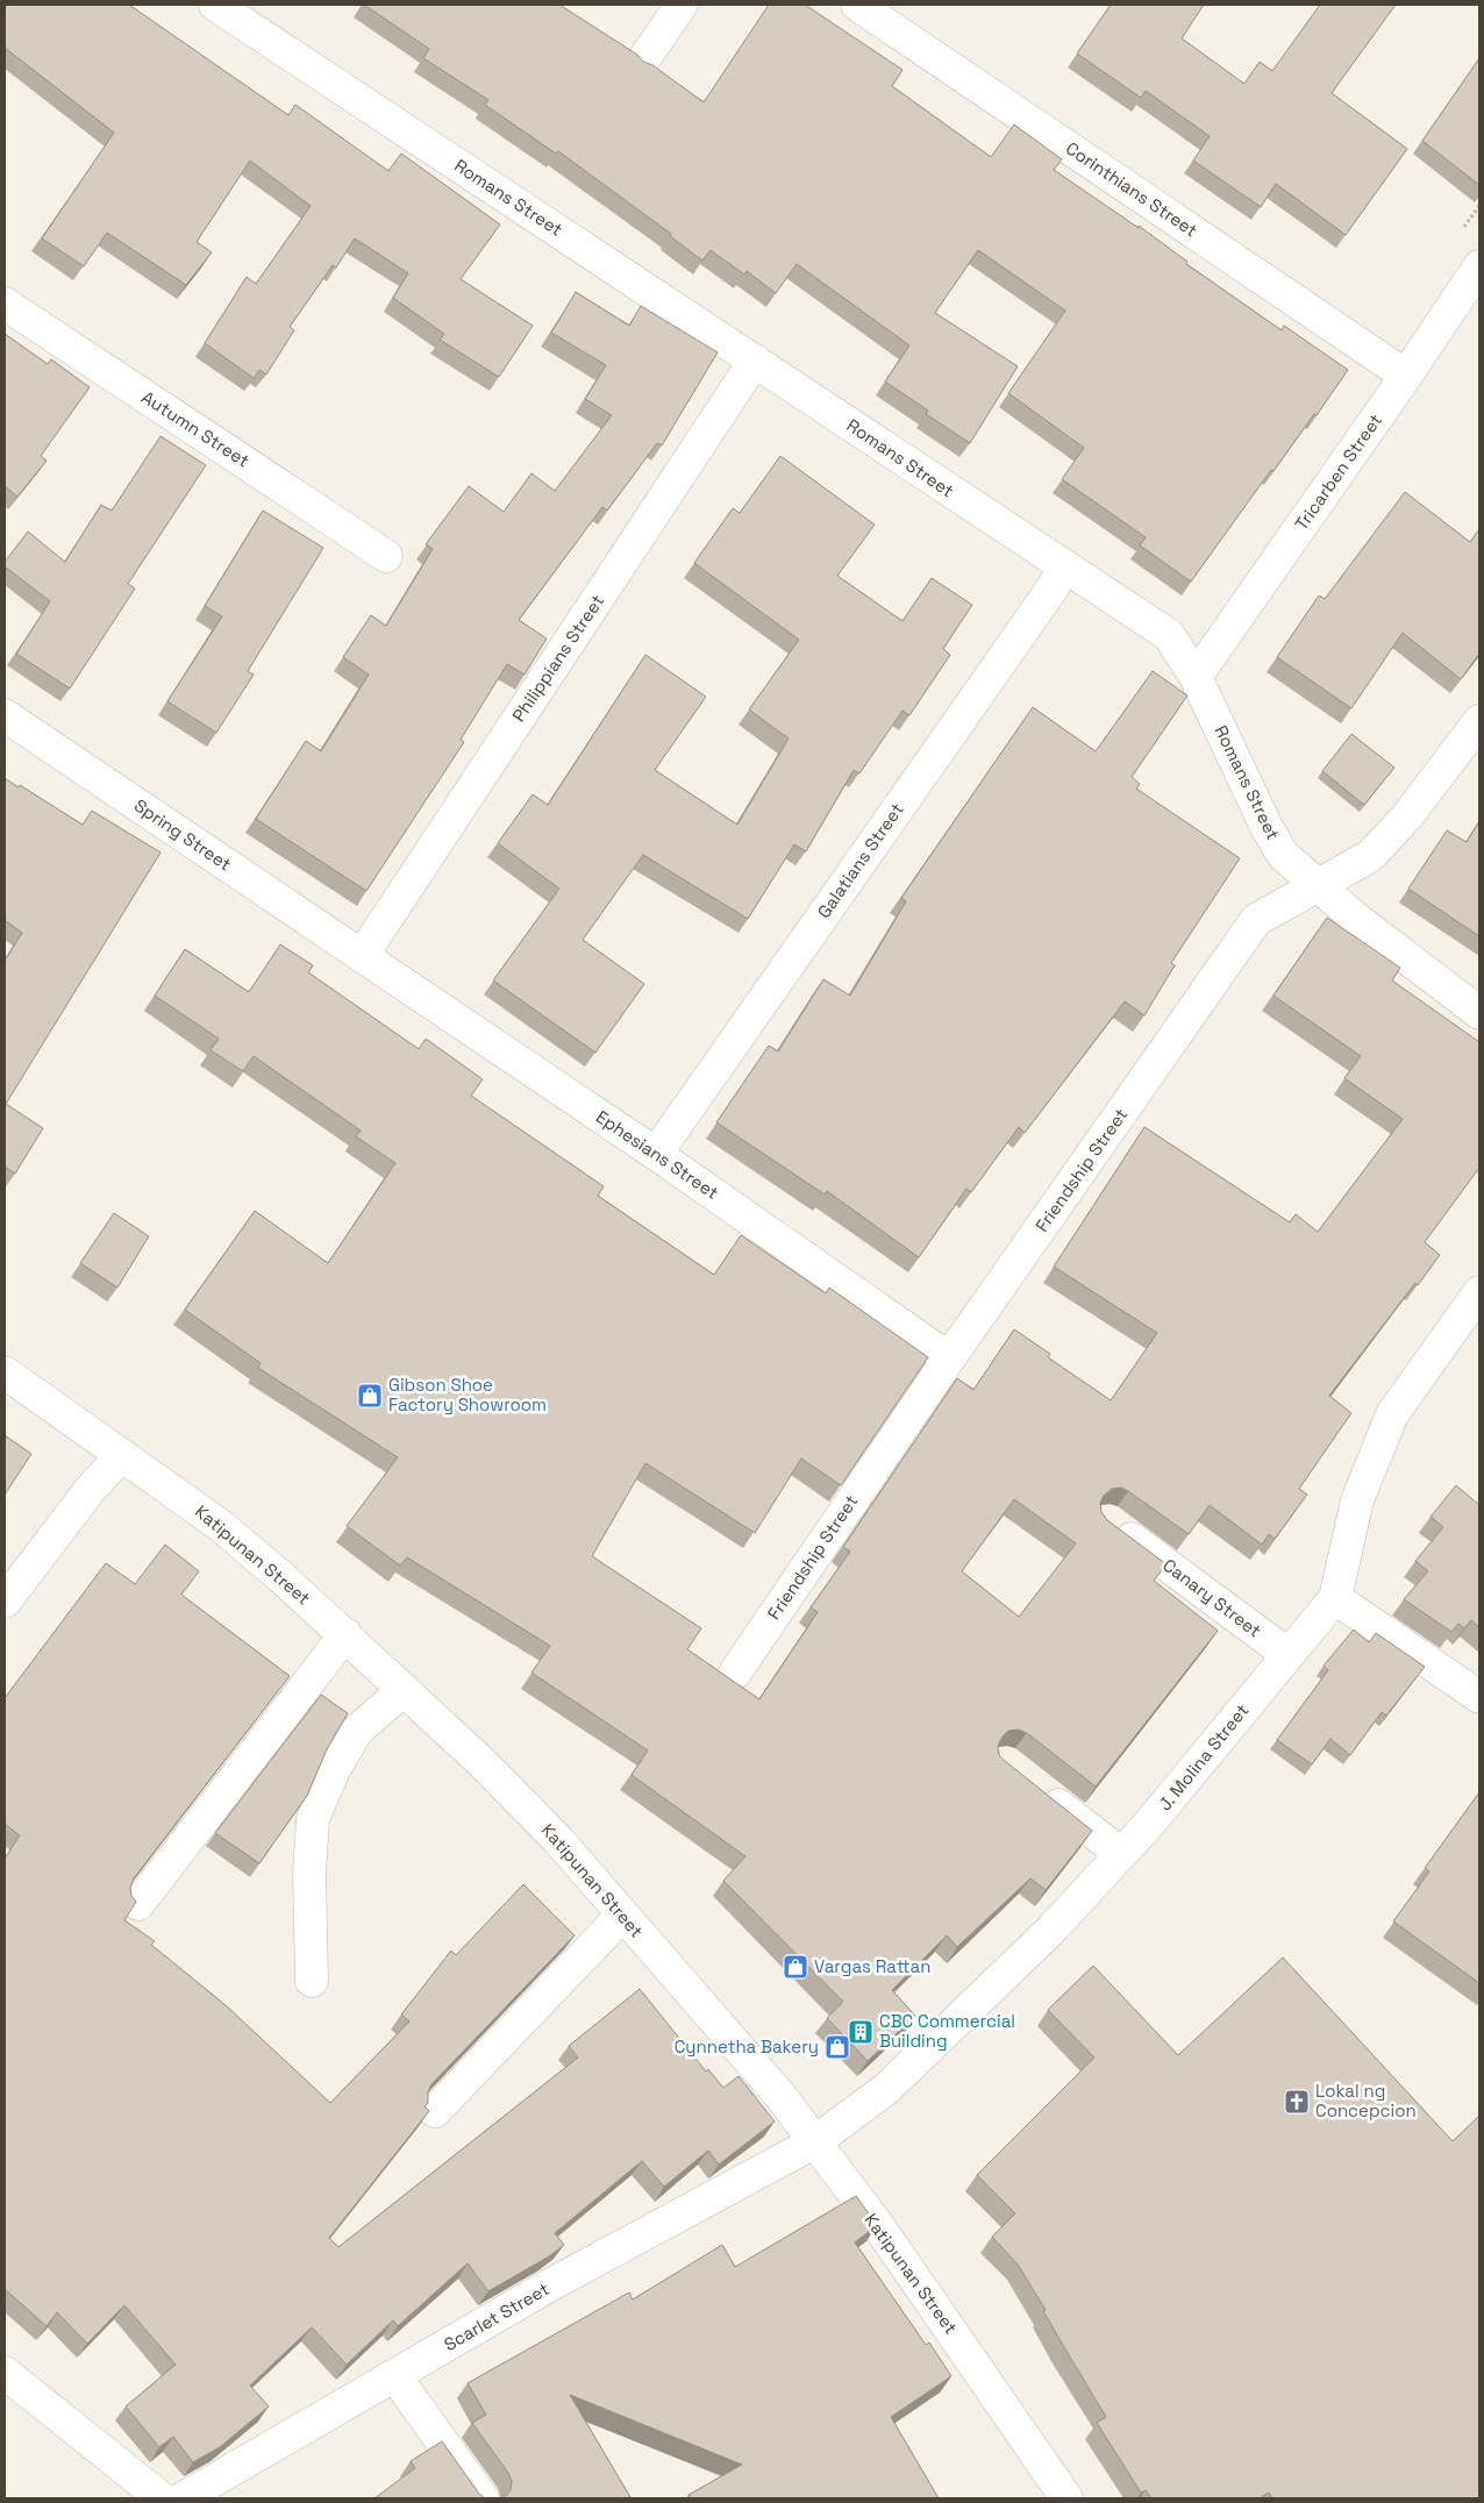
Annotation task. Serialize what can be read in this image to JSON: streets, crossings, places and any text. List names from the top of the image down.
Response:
{
  "streets": {
    "street": [
      "Corinthians Street",
      "Romans Street",
      "Autumn Street",
      "Tricarben Street",
      "Philippians Street",
      "Spring Street",
      "Galatians Street",
      "Ephesians Street",
      "Friendship Street",
      "Katipunan Street",
      "Canary Street",
      "J. Molina Street",
      "Scarlet Street"
    ]
  },
  "crossings": [
    ["Corinthians Street", "Tricarben Street"],
    ["Romans Street", "Tricarben Street"],
    ["Romans Street", "Philippians Street"],
    ["Romans Street", "Galatians Street"],
    ["Romans Street", "Friendship Street"],
    ["Philippians Street", "Spring Street"],
    ["Philippians Street", "Ephesians Street"],
    ["Spring Street", "Ephesians Street"],
    ["Galatians Street", "Ephesians Street"],
    ["Ephesians Street", "Friendship Street"],
    ["Katipunan Street", "J. Molina Street"],
    ["Katipunan Street", "Scarlet Street"],
    ["Canary Street", "J. Molina Street"],
    ["J. Molina Street", "Scarlet Street"]
  ],
  "places": {
    "shop": ["Gibson Shoe Factory Showroom", "Vargas Rattan", "Cynnetha Bakery"],
    "building": ["CBC Commercial Building"],
    "church": ["Lokal ng Concepcion"]
  }
}
